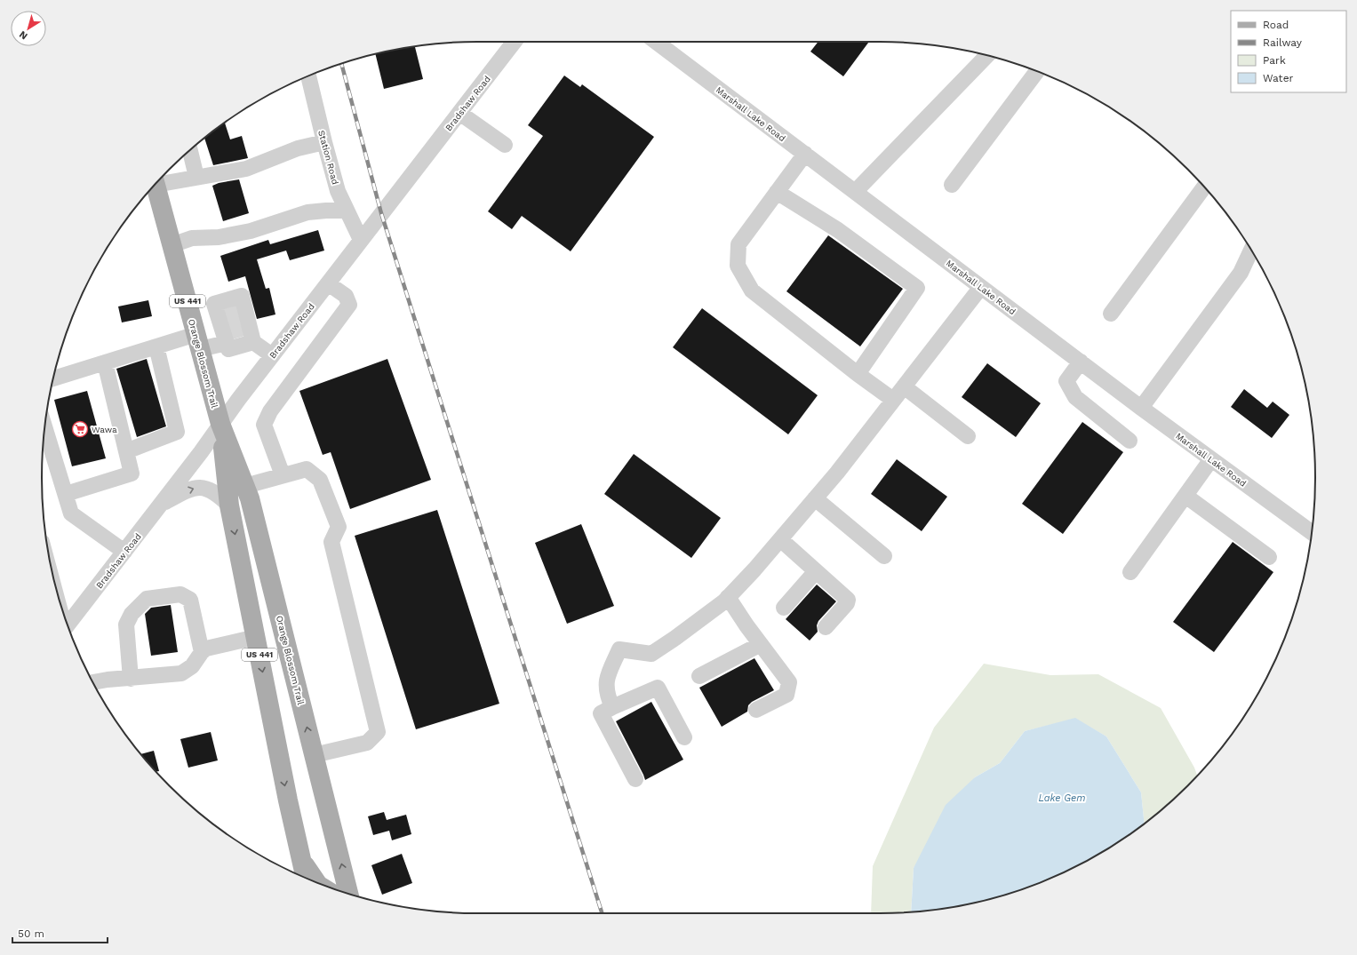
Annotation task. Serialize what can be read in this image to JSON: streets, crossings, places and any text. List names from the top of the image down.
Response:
{
  "streets": {
    "main road": ["US 441", "Orange Blossom Trail"],
    "street": ["Bradshaw Road", "Marshall Lake Road", "Station Road"]
  },
  "crossings": [
    ["Bradshaw Road", "Station Road"],
    ["Bradshaw Road", "Orange Blossom Trail"]
  ],
  "water": ["Lake Gem"],
  "places": {
    "supermarket": ["Wawa"]
  },
  "legend": [
    "Road",
    "Railway",
    "Park",
    "Water"
  ],
  "scale_bar": "50 m",
  "north": "bottom left"
}
